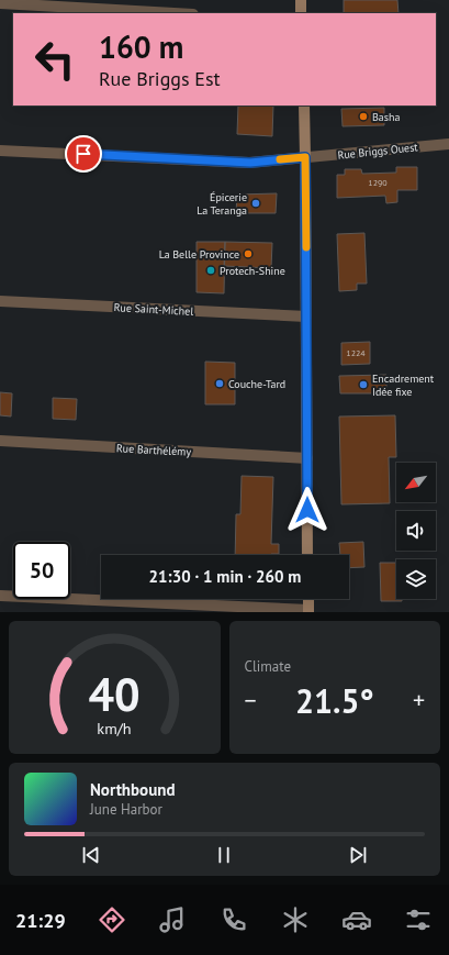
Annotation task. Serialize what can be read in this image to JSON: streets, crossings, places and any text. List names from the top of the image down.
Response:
{
  "streets": {
    "street": ["Rue Briggs Ouest", "Rue Saint-Michel", "Rue Barthélémy"]
  },
  "places": [
    "Basha",
    "Épicerie La Teranga",
    "La Belle Province",
    "Protech-Shine",
    "Couche-Tard",
    "Encadrement Idée fixe"
  ],
  "house_numbers": ["1290", "1224"],
  "north": "bottom left",
  "page": {
    "turn": ["160 m", "Rue Briggs Est"],
    "limit": "50",
    "trip": "21:30 · 1 min · 260 m",
    "tile": "Climate",
    "heat": ["−", "21.5°", "+"],
    "song": ["Northbound", "June Harbor"],
    "tabs": "21:29",
    "gauge": ["40", "km/h"]
  }
}
